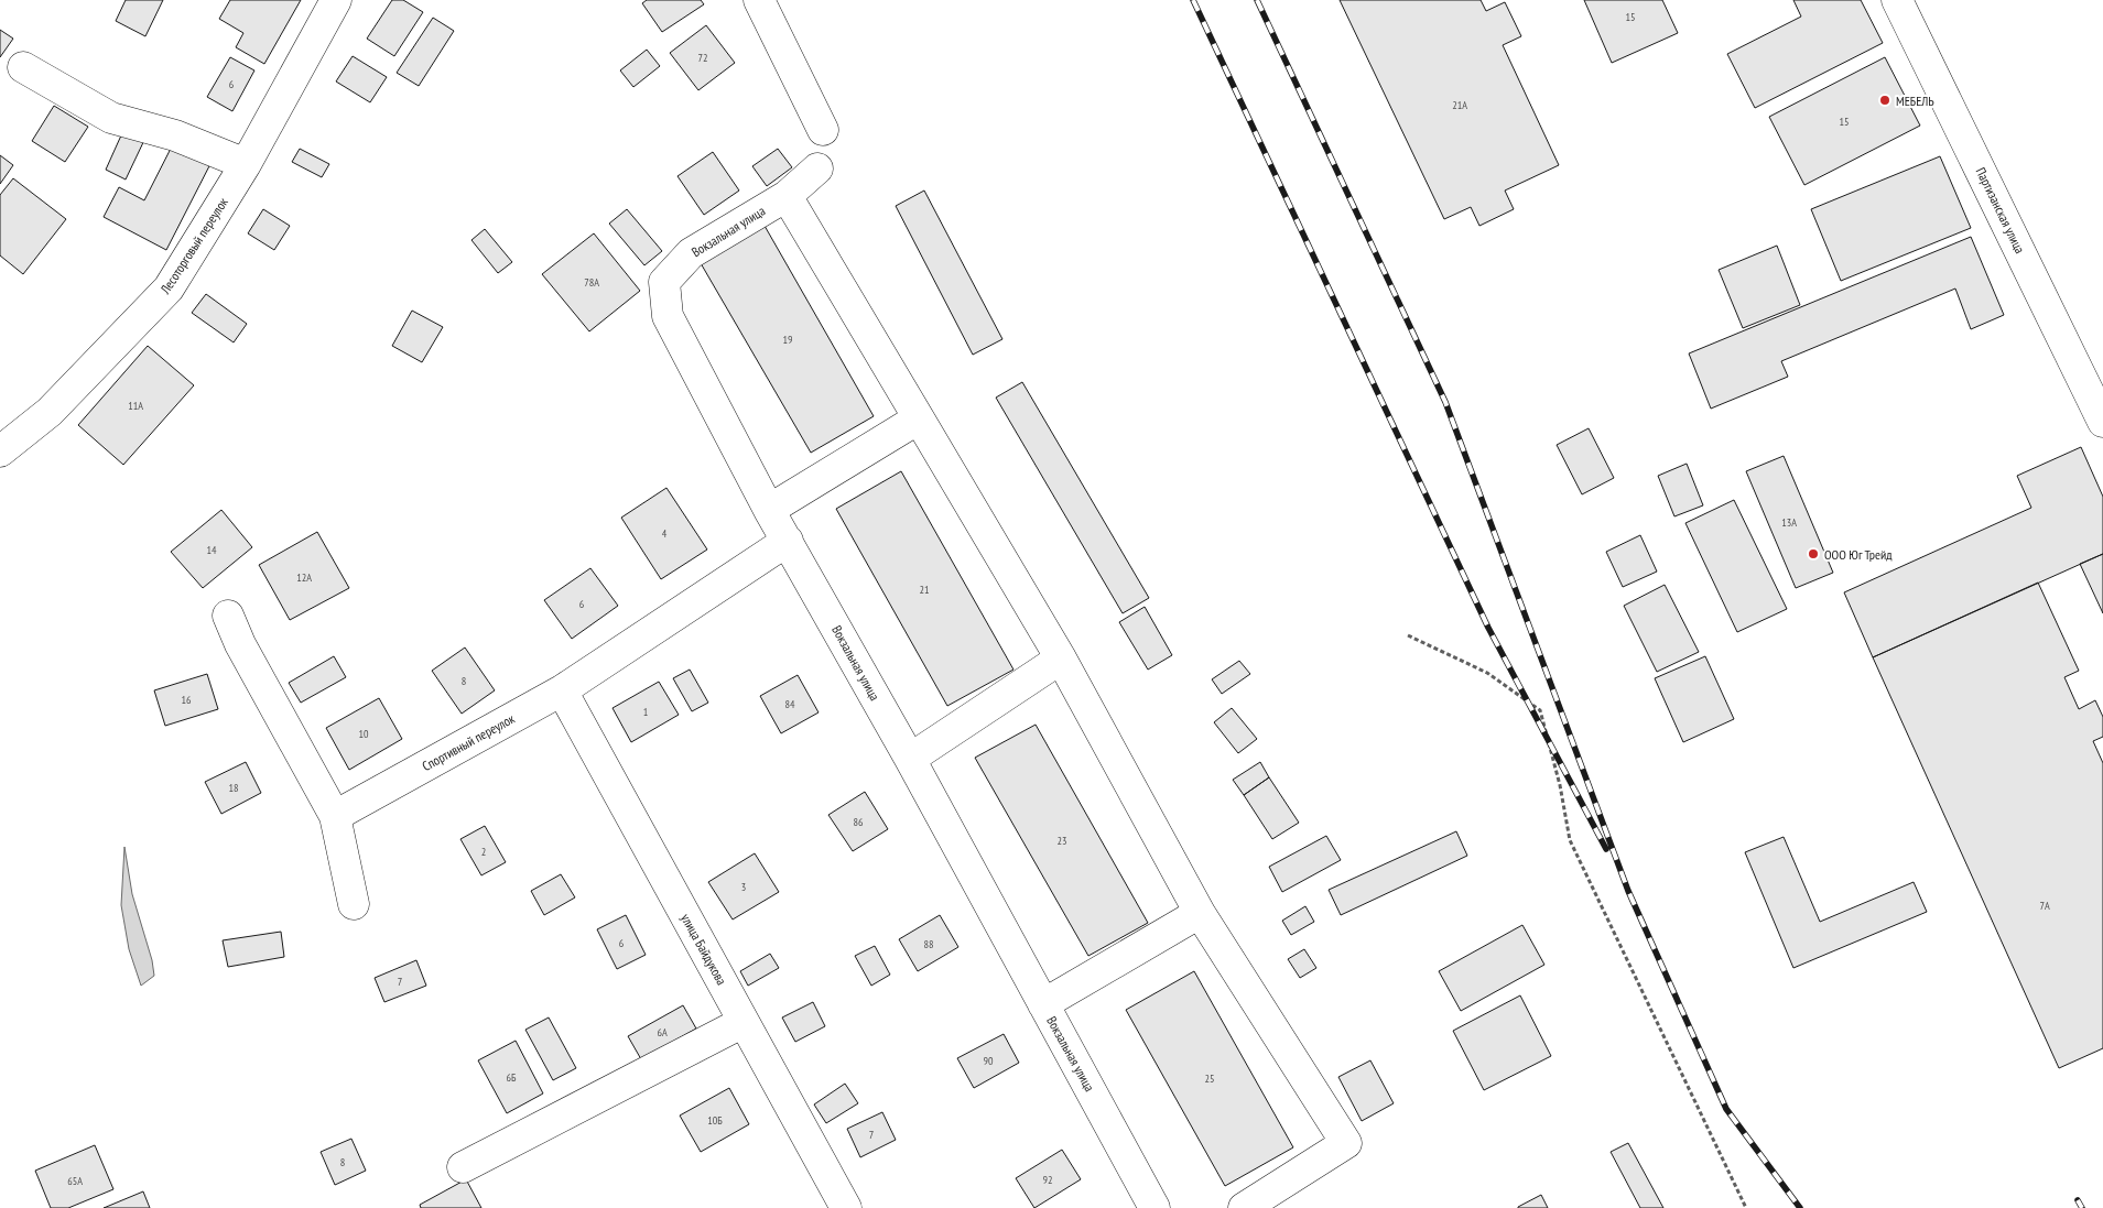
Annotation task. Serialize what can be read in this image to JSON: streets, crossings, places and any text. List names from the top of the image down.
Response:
{
  "streets": {
    "street": [
      "Партизанская улица",
      "Вокзальная улица",
      "Лесоторговый переулок",
      "Спортивный переулок",
      "улица Байдукова"
    ]
  },
  "crossings": [
    ["Вокзальная улица", "Спортивный переулок"],
    ["Спортивный переулок", "улица Байдукова"]
  ],
  "places": ["МЕБЕЛЬ", "ООО Юг Трейд"],
  "house_numbers": [
    "15",
    "72",
    "6",
    "21А",
    "15",
    "78А",
    "19",
    "11А",
    "13А",
    "4",
    "14",
    "12А",
    "21",
    "6",
    "8",
    "16",
    "84",
    "1",
    "10",
    "18",
    "86",
    "23",
    "2",
    "3",
    "7А",
    "6",
    "88",
    "7",
    "6А",
    "90",
    "6Б",
    "25",
    "10Б",
    "7",
    "8",
    "92",
    "65А"
  ]
}
